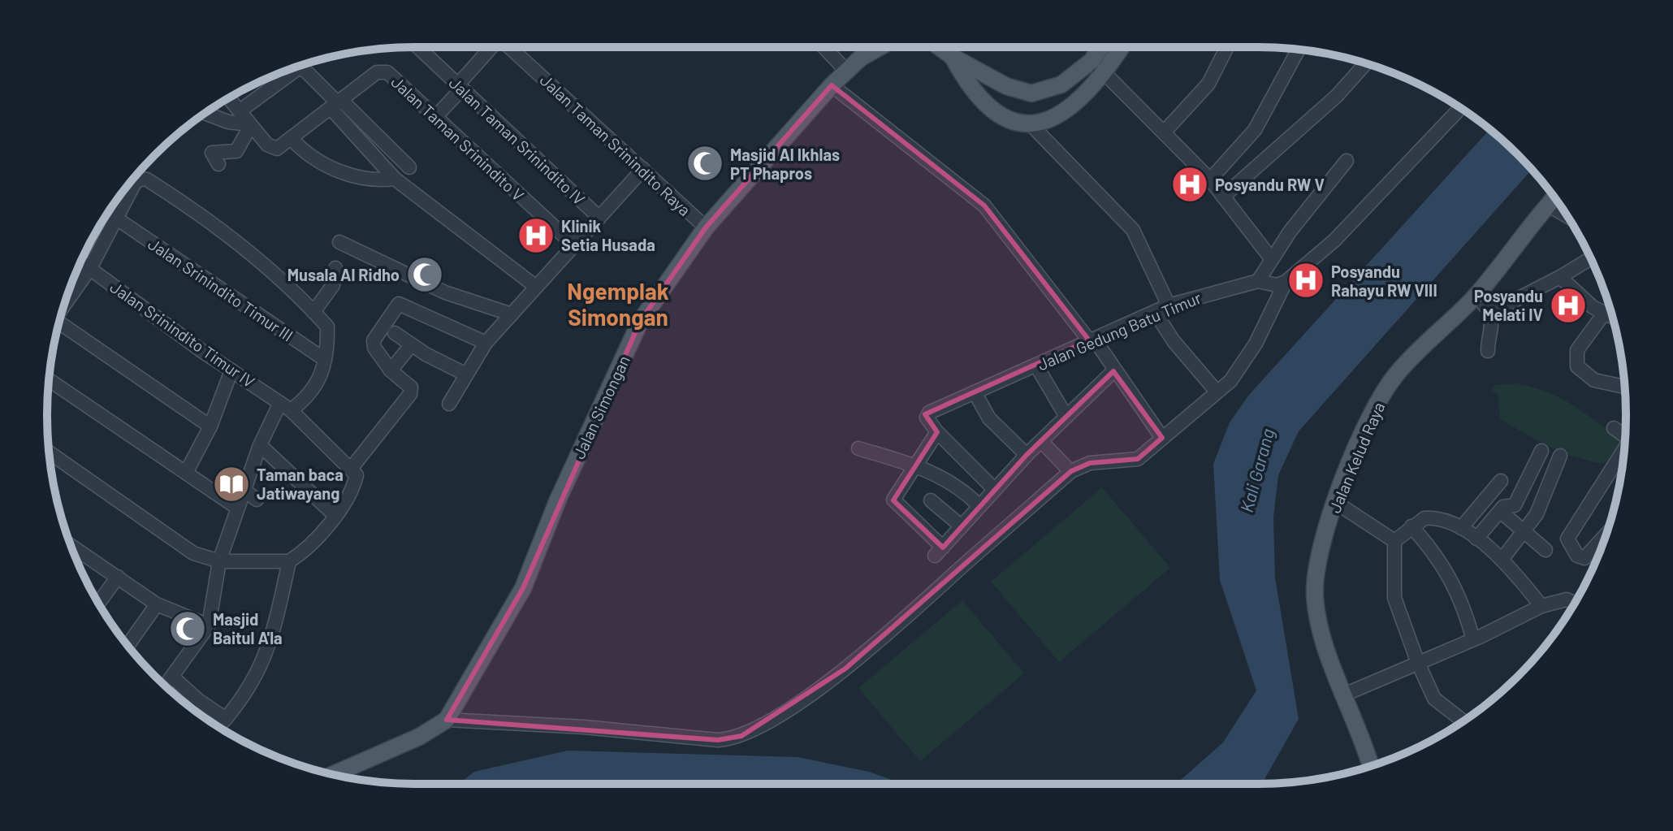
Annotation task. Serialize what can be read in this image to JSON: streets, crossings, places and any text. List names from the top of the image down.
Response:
{
  "streets": {
    "main road": ["Jalan Simongan", "Jalan Kelud Raya"],
    "street": [
      "Jalan Taman Srinindito V",
      "Jalan Taman Srinindito IV",
      "Jalan Taman Srinindito Raya",
      "Jalan Srinindito Timur III",
      "Jalan Gedung Batu Timur",
      "Jalan Srinindito Timur IV"
    ]
  },
  "crossings": [
    ["Jalan Taman Srinindito Raya", "Jalan Simongan"]
  ],
  "districts": ["Ngemplak Simongan"],
  "water": ["Kali Garang"],
  "places": {
    "mosque": ["Masjid Al Ikhlas PT Phapros", "Musala Al Ridho", "Masjid Baitul A'la"],
    "hospital": [
      "Posyandu RW V",
      "Klinik Setia Husada",
      "Posyandu Rahayu RW VIII",
      "Posyandu Melati IV"
    ],
    "library": ["Taman baca Jatiwayang"]
  }
}
